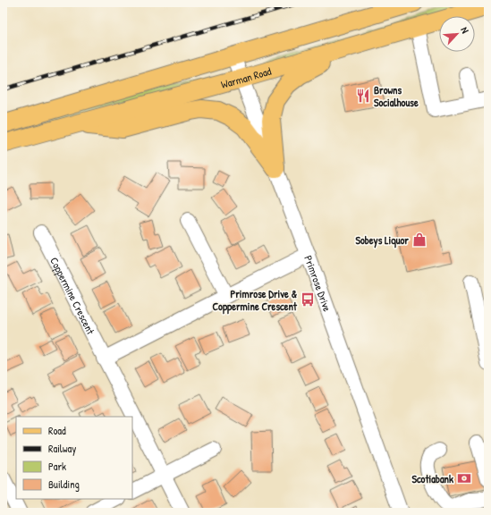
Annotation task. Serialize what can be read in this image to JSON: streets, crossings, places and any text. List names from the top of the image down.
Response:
{
  "streets": {
    "main road": ["Warman Road"],
    "street": ["Primrose Drive", "Coppermine Crescent"]
  },
  "crossings": [
    ["Warman Road", "Primrose Drive"]
  ],
  "places": {
    "restaurant": ["Browns Socialhouse"],
    "shop": ["Sobeys Liquor"],
    "bus stop": ["Primrose Drive & Coppermine Crescent"],
    "bank": ["Scotiabank"]
  },
  "legend": [
    "Road",
    "Railway",
    "Park",
    "Building"
  ],
  "north": "top right"
}
